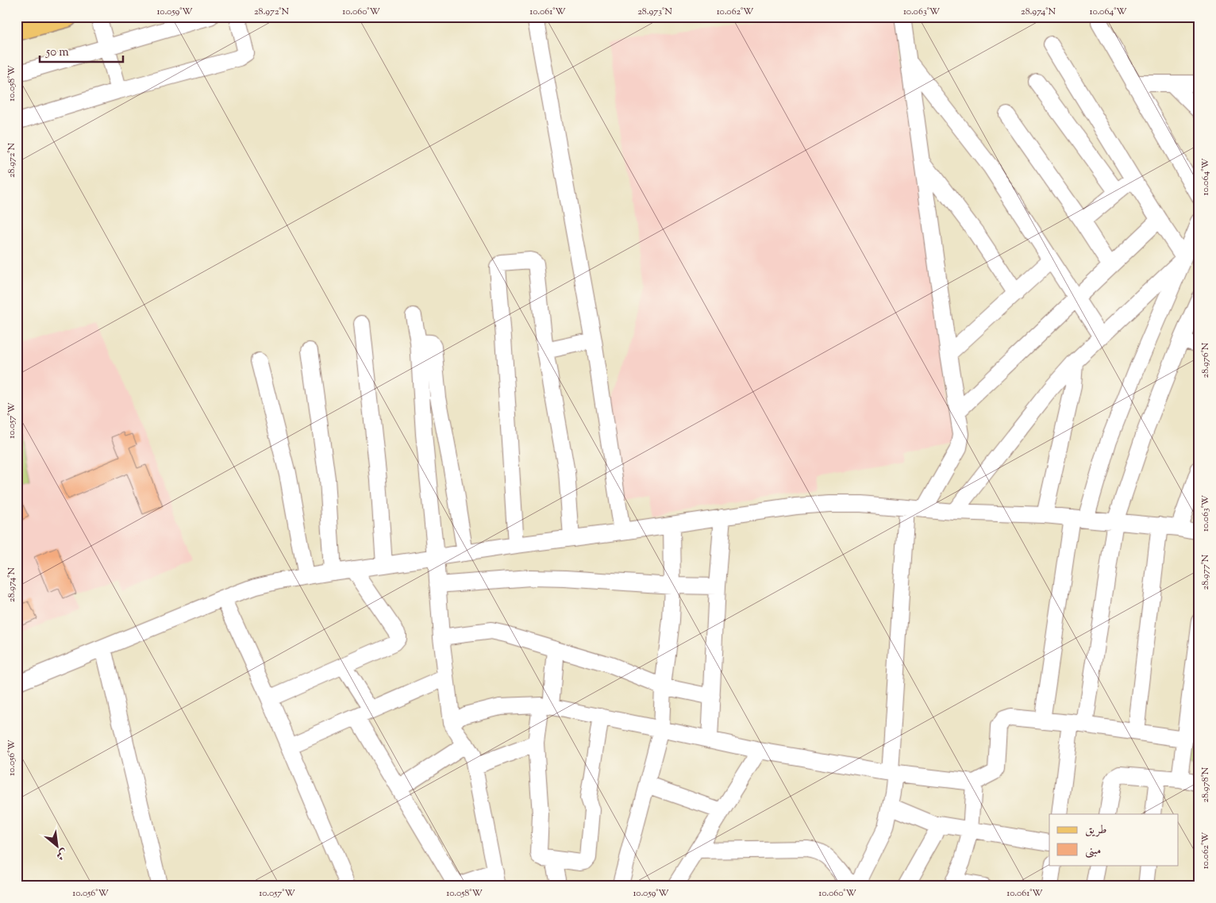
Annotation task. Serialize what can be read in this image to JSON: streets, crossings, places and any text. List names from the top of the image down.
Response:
{
  "legend": ["طريق", "مبنى"],
  "scale_bar": "50 m",
  "north": "bottom right",
  "coordinates": [
    "10.059°W",
    "28.972°N",
    "10.060°W",
    "10.061°W",
    "28.973°N",
    "10.062°W",
    "10.063°W",
    "28.974°N",
    "10.064°W",
    "10.058°W",
    "28.976°N",
    "10.057°W",
    "28.977°N",
    "10.056°W",
    "28.978°N"
  ]
}
